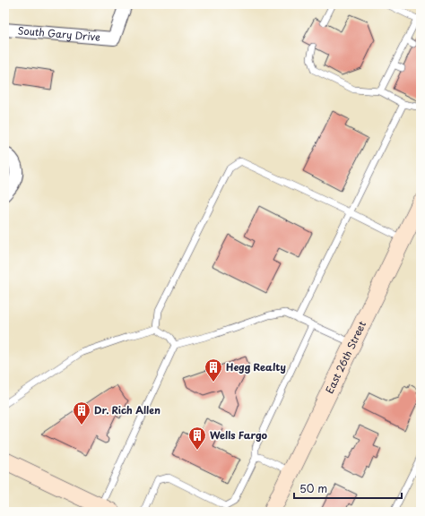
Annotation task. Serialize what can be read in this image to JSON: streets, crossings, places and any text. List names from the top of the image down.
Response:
{
  "streets": {
    "main road": ["East 26th Street"],
    "street": ["South Gary Drive"]
  },
  "places": {
    "building": ["Hegg Realty", "Dr. Rich Allen", "Wells Fargo"]
  },
  "scale_bar": "50 m"
}
